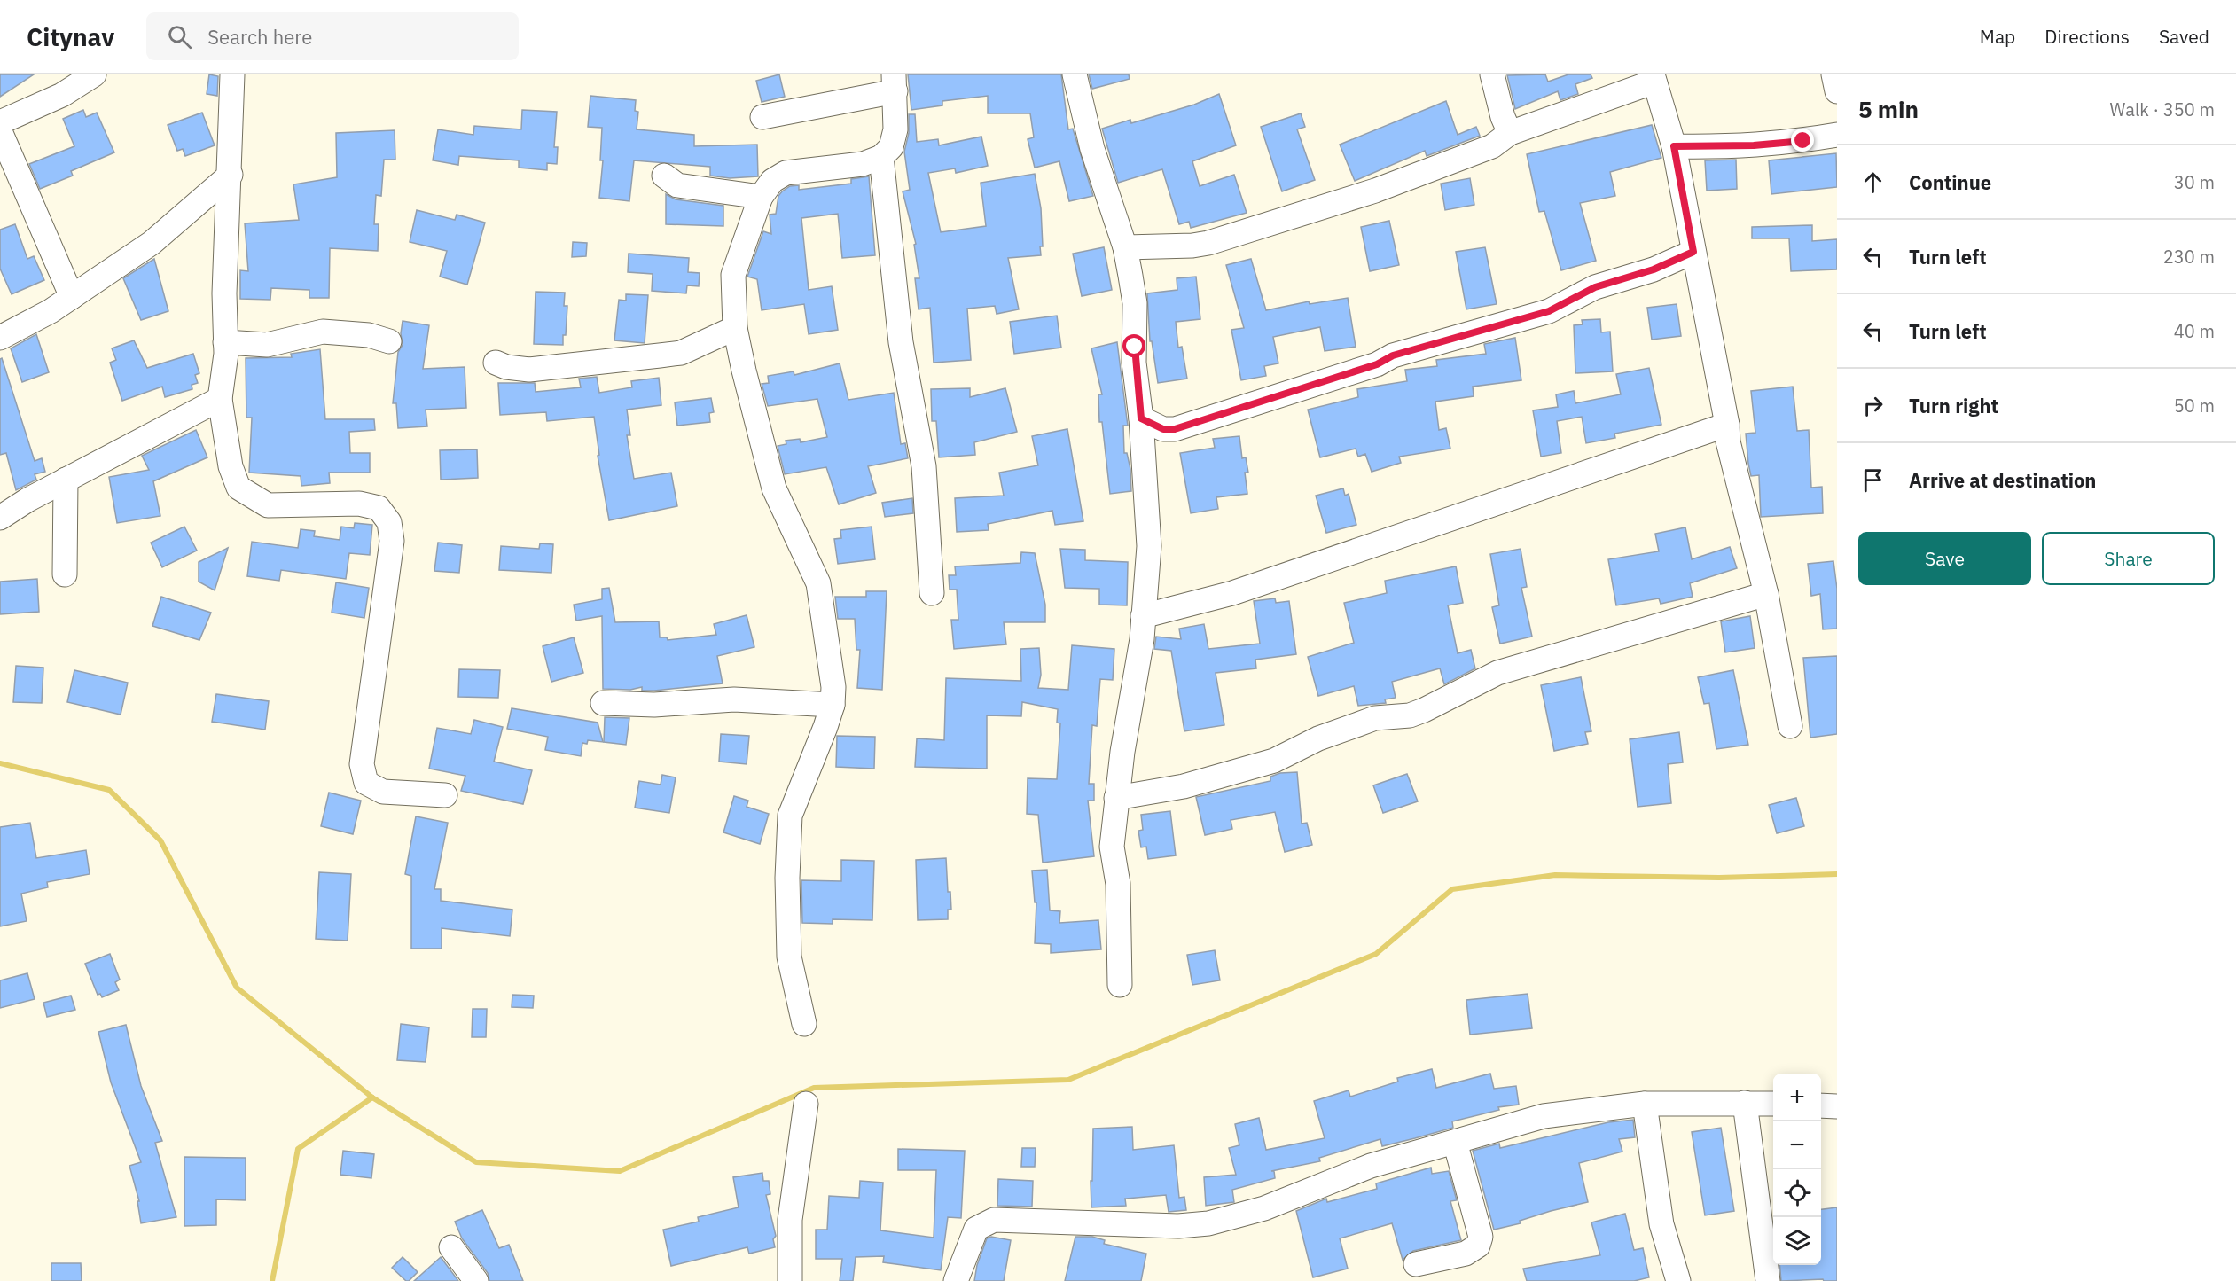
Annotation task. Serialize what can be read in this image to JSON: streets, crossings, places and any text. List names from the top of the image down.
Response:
{
  "page": {
    "header": "Citynav",
    "search": "Search here",
    "nav": ["Map", "Directions", "Saved"],
    "heading": ["5 min", "Walk · 350 m"],
    "list": [
      ["Continue", "30 m"],
      ["Turn left", "230 m"],
      ["Turn left", "40 m"],
      ["Turn right", "50 m"],
      "Arrive at destination"
    ],
    "buttons": ["Save", "Share"],
    "map_buttons": ["+", "−"]
  }
}
